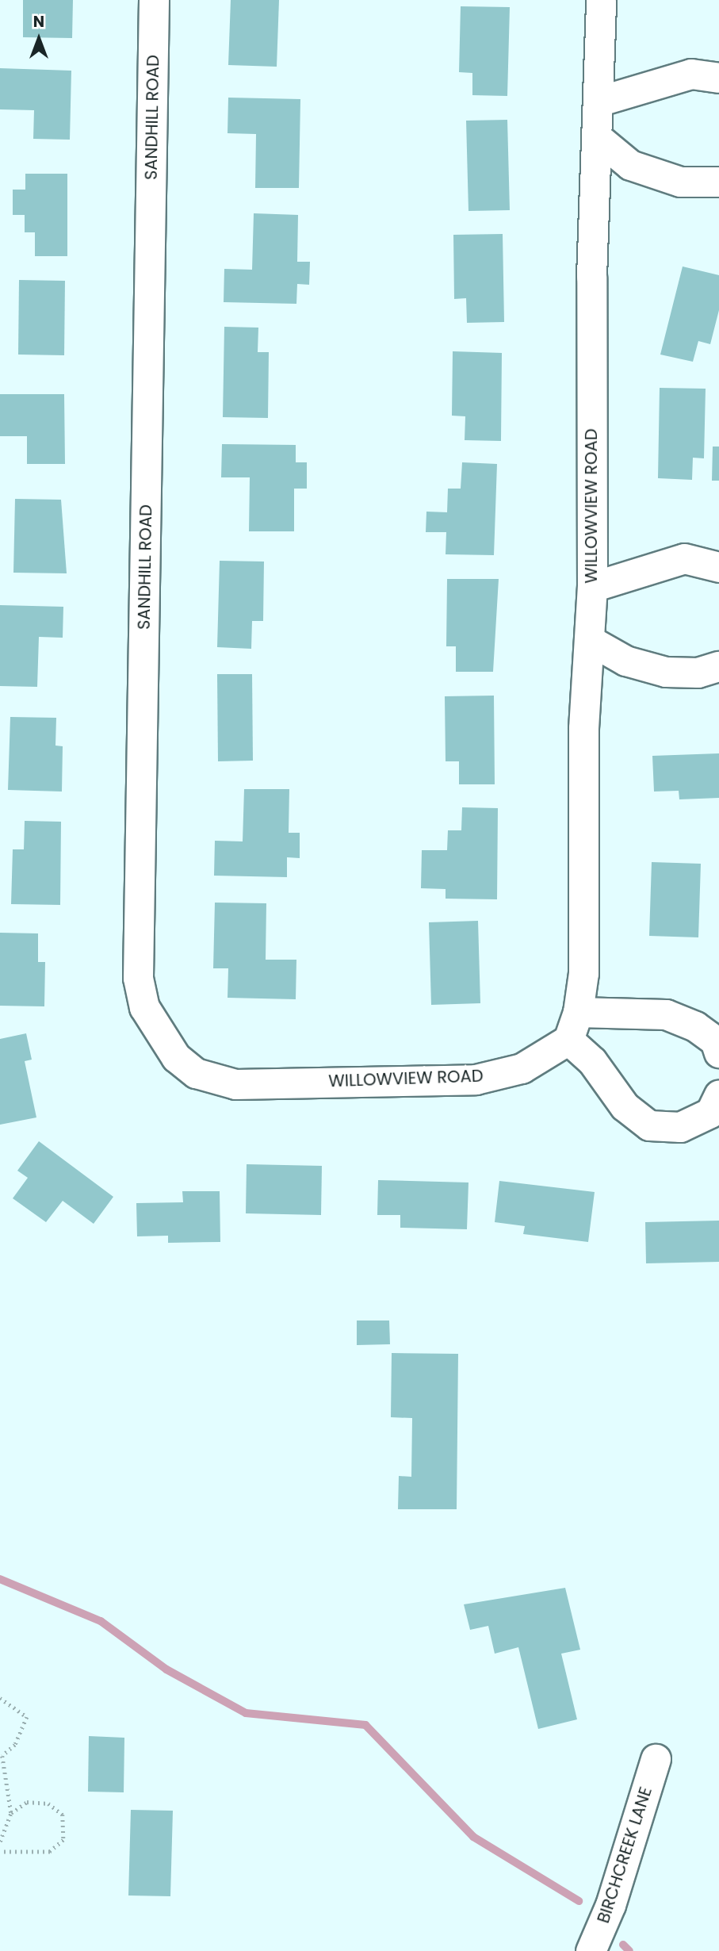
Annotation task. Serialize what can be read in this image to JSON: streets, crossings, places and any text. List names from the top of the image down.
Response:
{
  "streets": {
    "street": ["SANDHILL ROAD", "WILLOWVIEW ROAD", "BIRCHCREEK LANE"]
  },
  "crossings": [
    ["SANDHILL ROAD", "WILLOWVIEW ROAD"]
  ],
  "north": "top"
}
